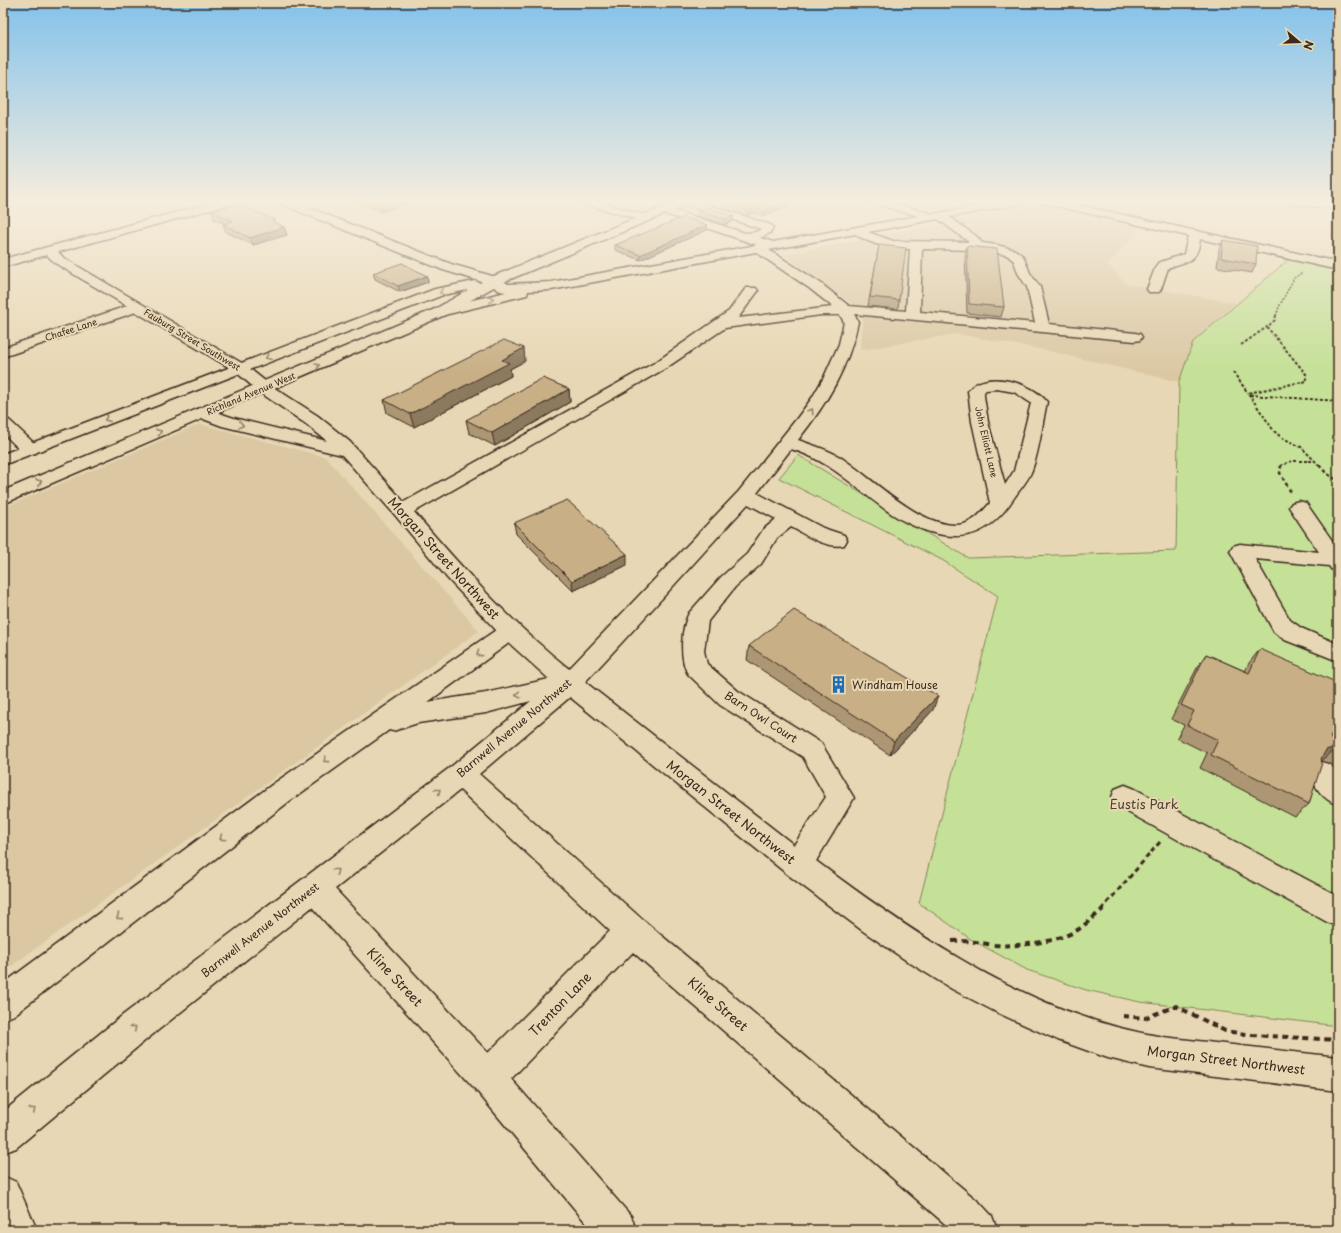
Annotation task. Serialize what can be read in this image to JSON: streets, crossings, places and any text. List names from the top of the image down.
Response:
{
  "streets": {
    "street": [
      "Chafee Lane",
      "Fauburg Street Southwest",
      "Richland Avenue West",
      "John Elliott Lane",
      "Morgan Street Northwest",
      "Barn Owl Court",
      "Barnwell Avenue Northwest",
      "Kline Street",
      "Trenton Lane"
    ]
  },
  "crossings": [
    ["Chafee Lane", "Fauburg Street Southwest"],
    ["Fauburg Street Southwest", "Richland Avenue West"],
    ["Fauburg Street Southwest", "Morgan Street Northwest"],
    ["John Elliott Lane", "Barnwell Avenue Northwest"],
    ["Morgan Street Northwest", "Barn Owl Court"],
    ["Morgan Street Northwest", "Barnwell Avenue Northwest"],
    ["Barnwell Avenue Northwest", "Kline Street"],
    ["Kline Street", "Trenton Lane"]
  ],
  "parks": ["Eustis Park"],
  "places": {
    "building": ["Windham House"]
  },
  "north": "right"
}
